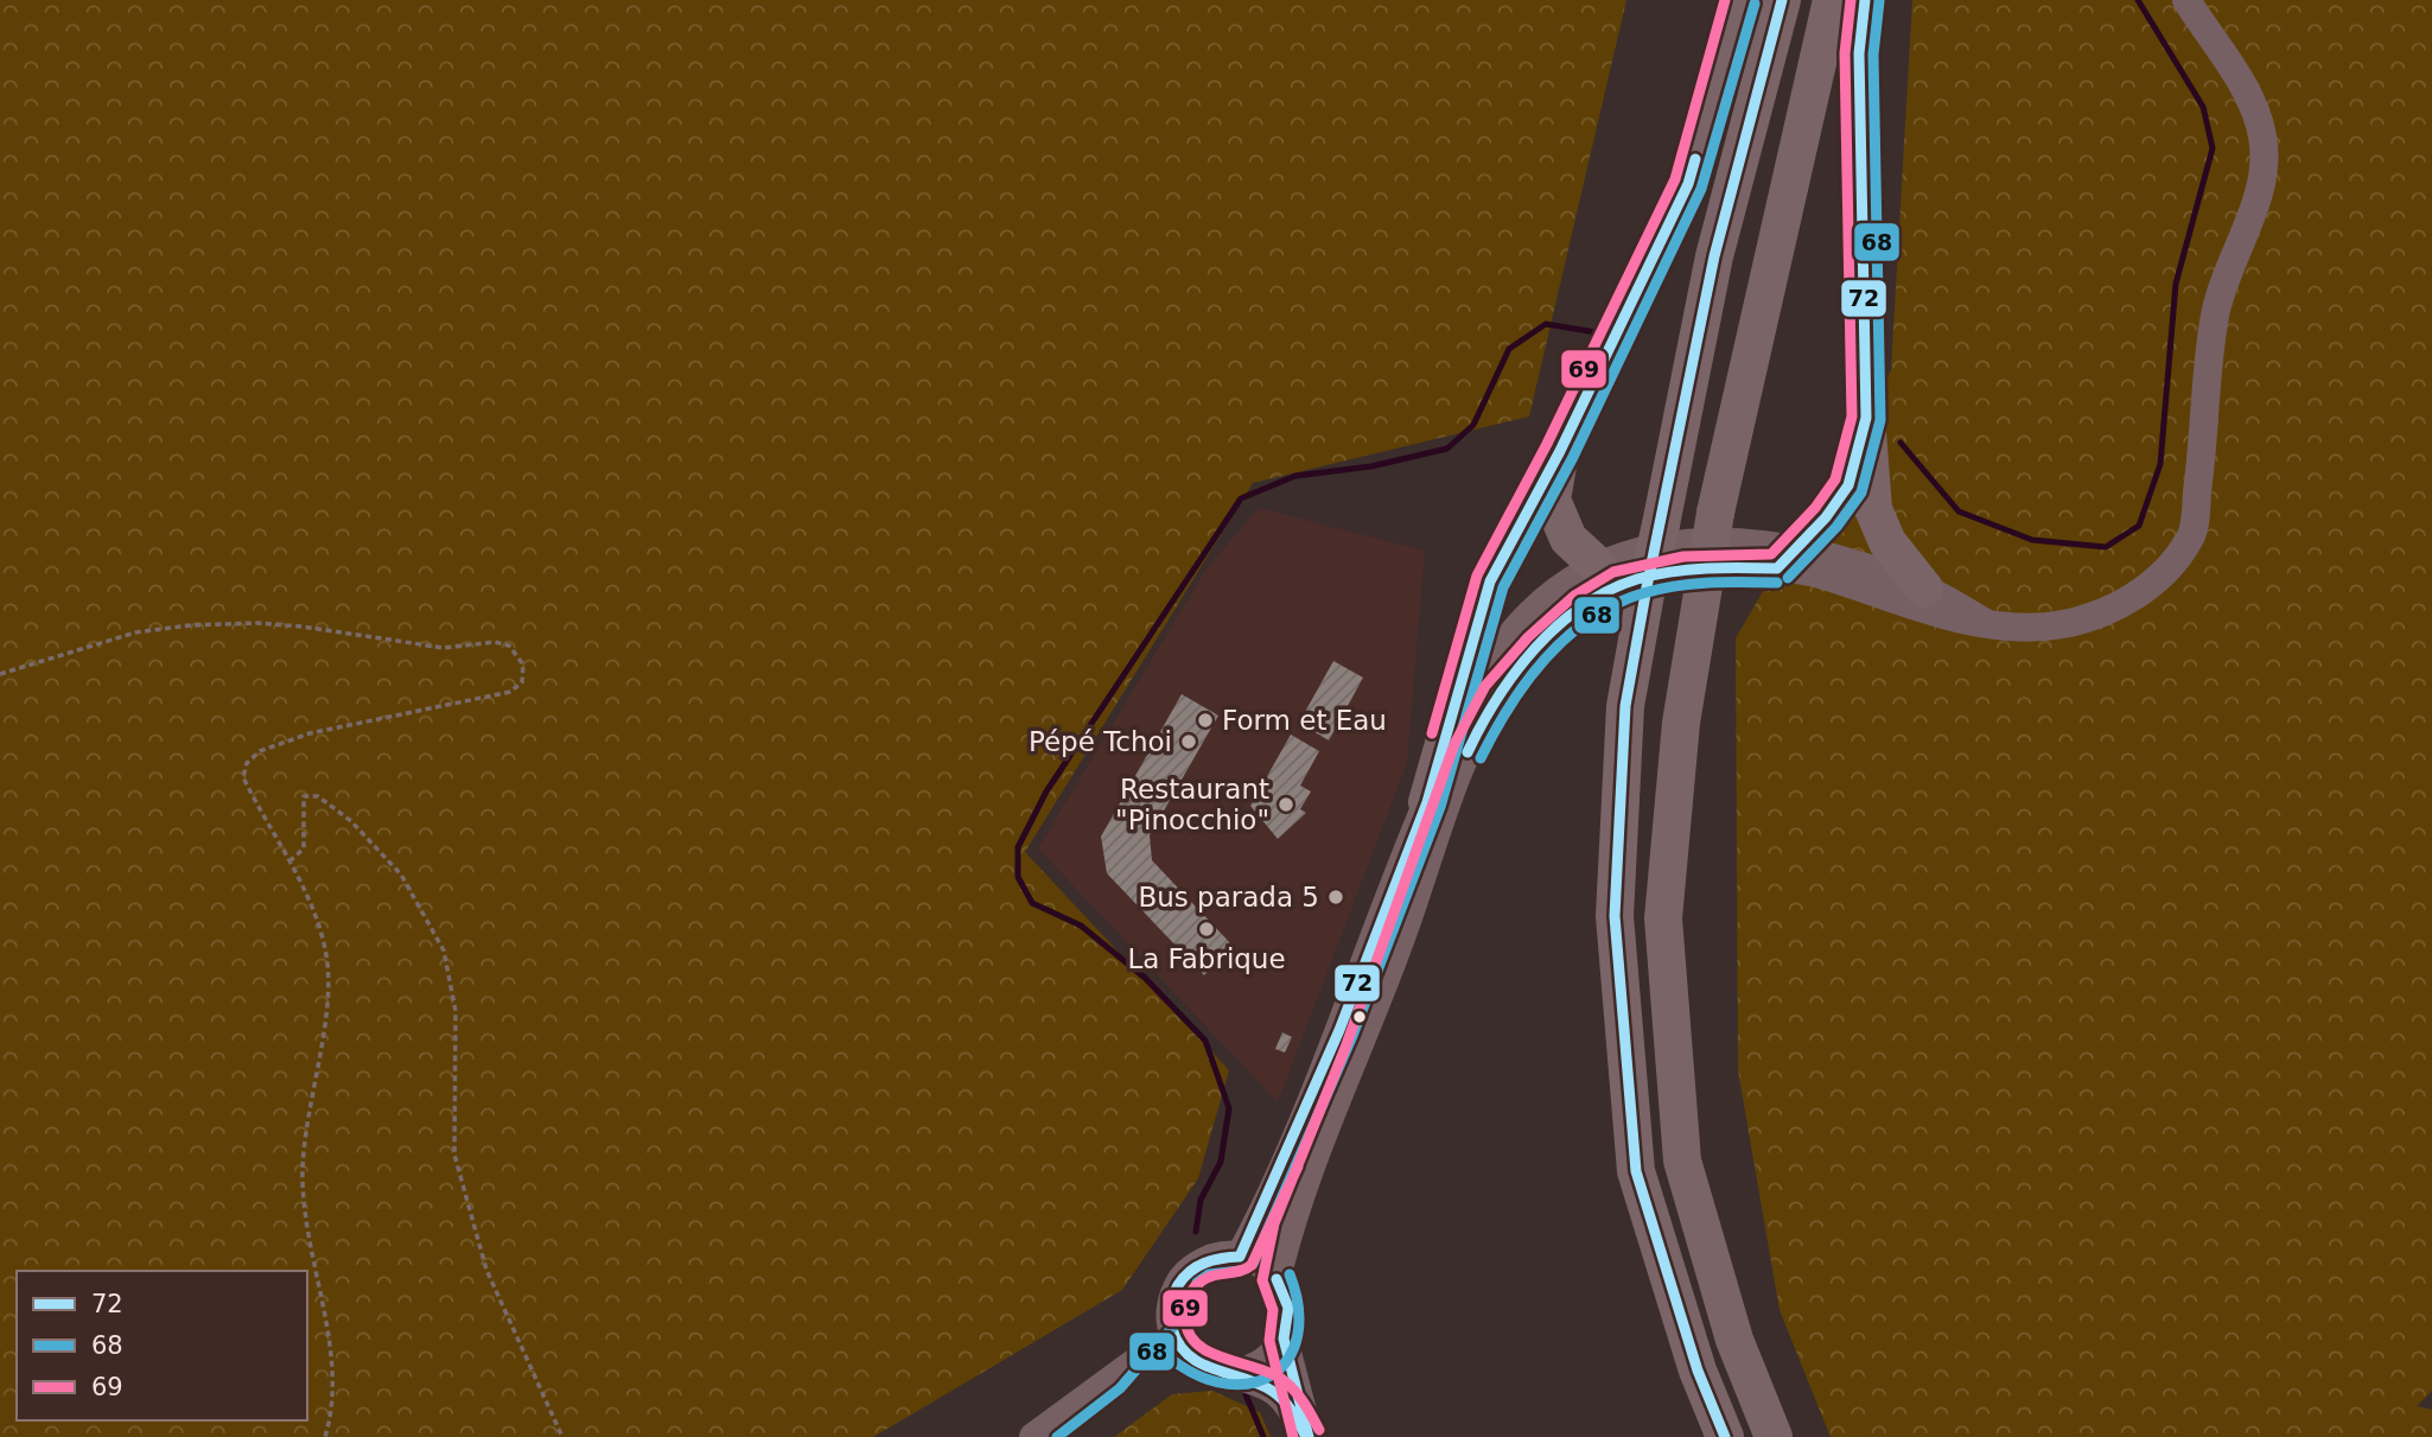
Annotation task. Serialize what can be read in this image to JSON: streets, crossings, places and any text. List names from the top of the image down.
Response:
{
  "places": [
    "Form et Eau",
    "Pépé Tchoi",
    "Restaurant \"Pinocchio\"",
    "Bus parada 5",
    "La Fabrique"
  ],
  "lines": ["transit line 72", "transit line 69", "transit line 68"],
  "legend": ["72", "68", "69"]
}
